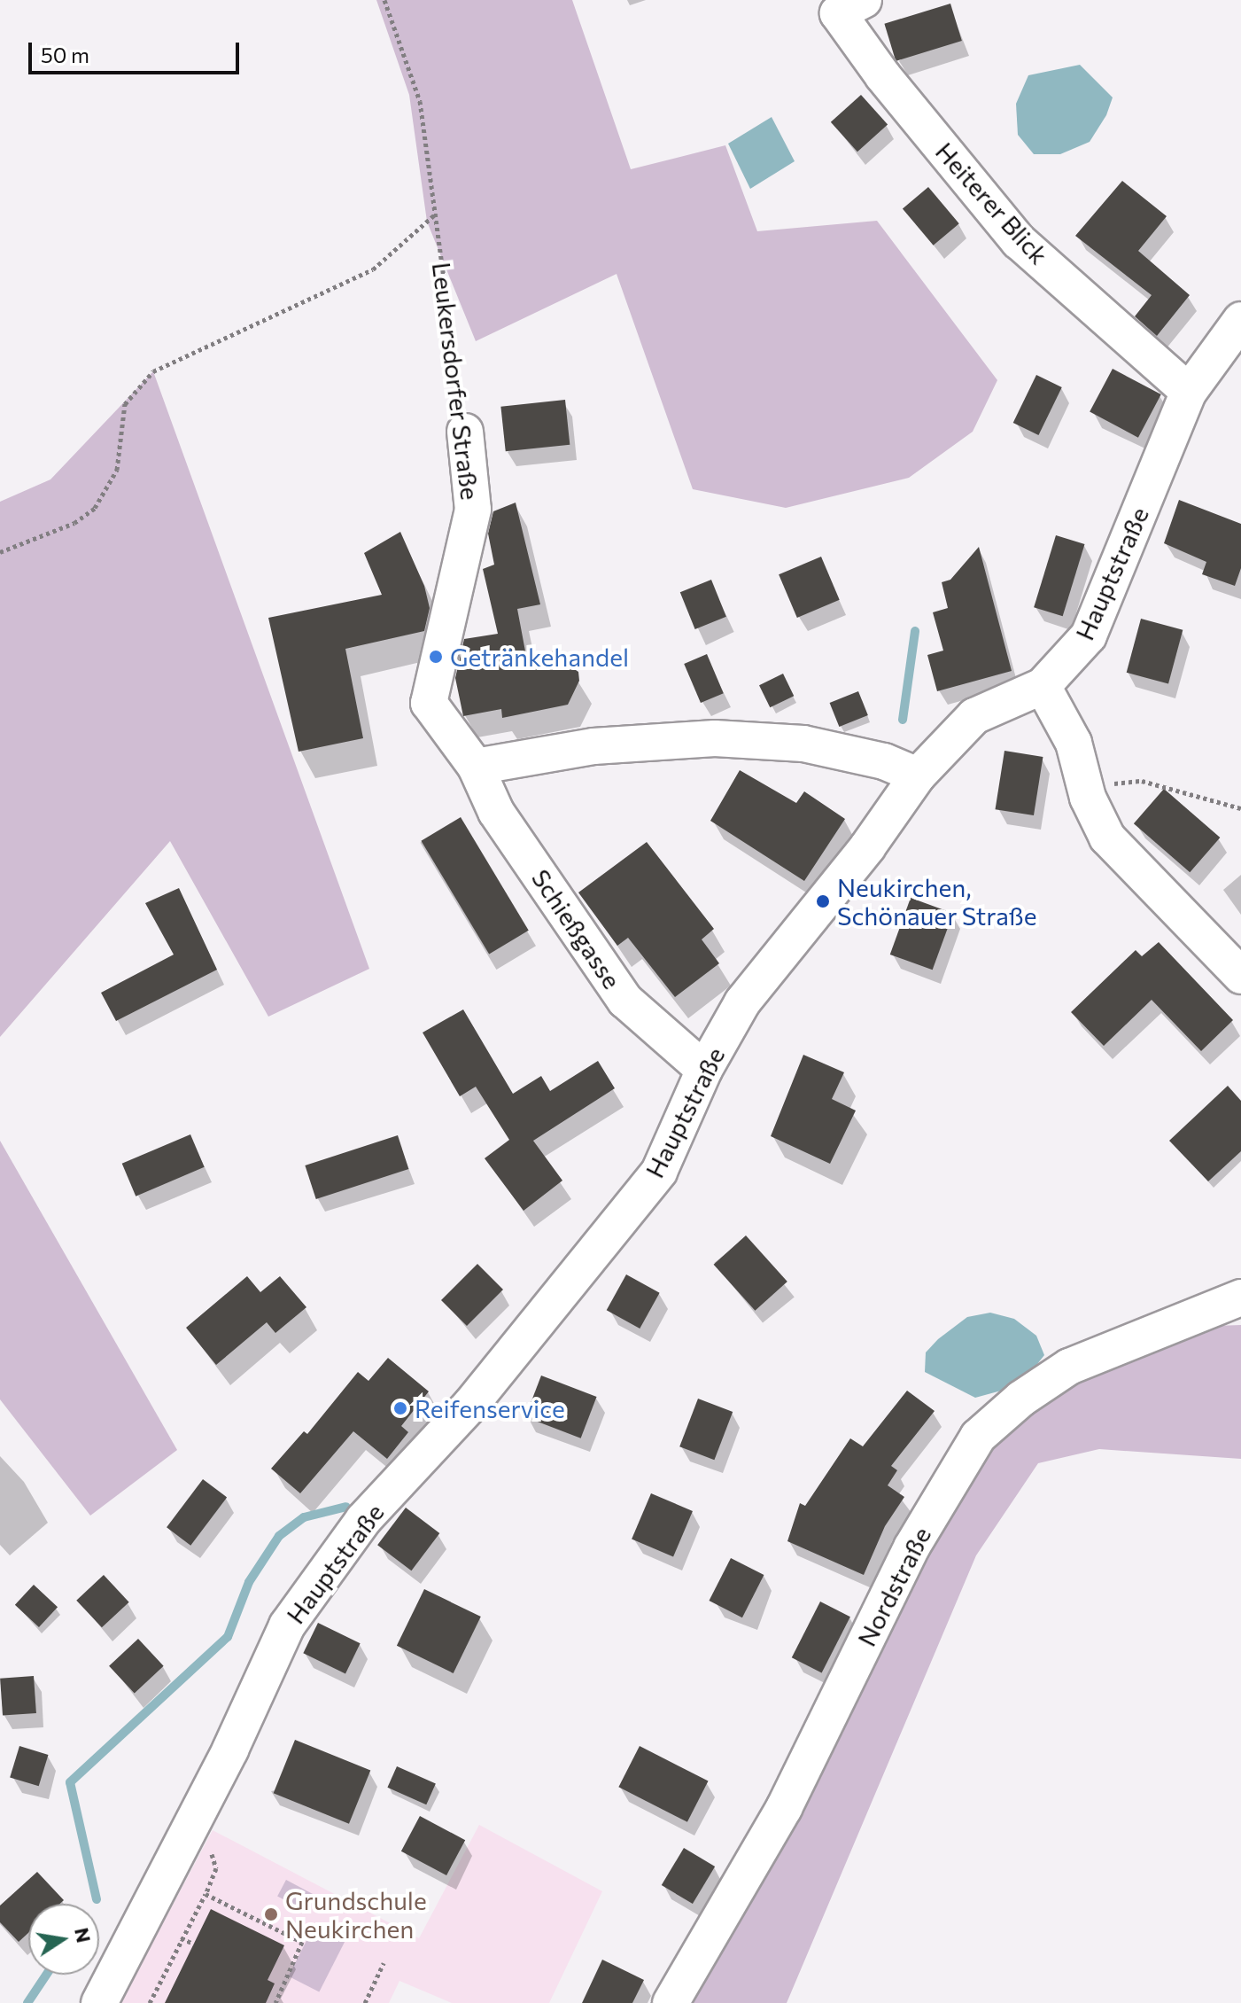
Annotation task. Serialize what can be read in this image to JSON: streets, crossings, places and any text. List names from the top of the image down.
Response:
{
  "streets": {
    "street": [
      "Heiterer Blick",
      "Leukersdorfer Straße",
      "Hauptstraße",
      "Schießgasse",
      "Nordstraße"
    ]
  },
  "crossings": [
    ["Heiterer Blick", "Hauptstraße"],
    ["Leukersdorfer Straße", "Schießgasse"],
    ["Hauptstraße", "Schießgasse"]
  ],
  "places": [
    "Getränkehandel",
    "Neukirchen, Schönauer Straße",
    "Reifenservice",
    "Grundschule Neukirchen"
  ],
  "scale_bar": "50 m",
  "north": "right"
}
